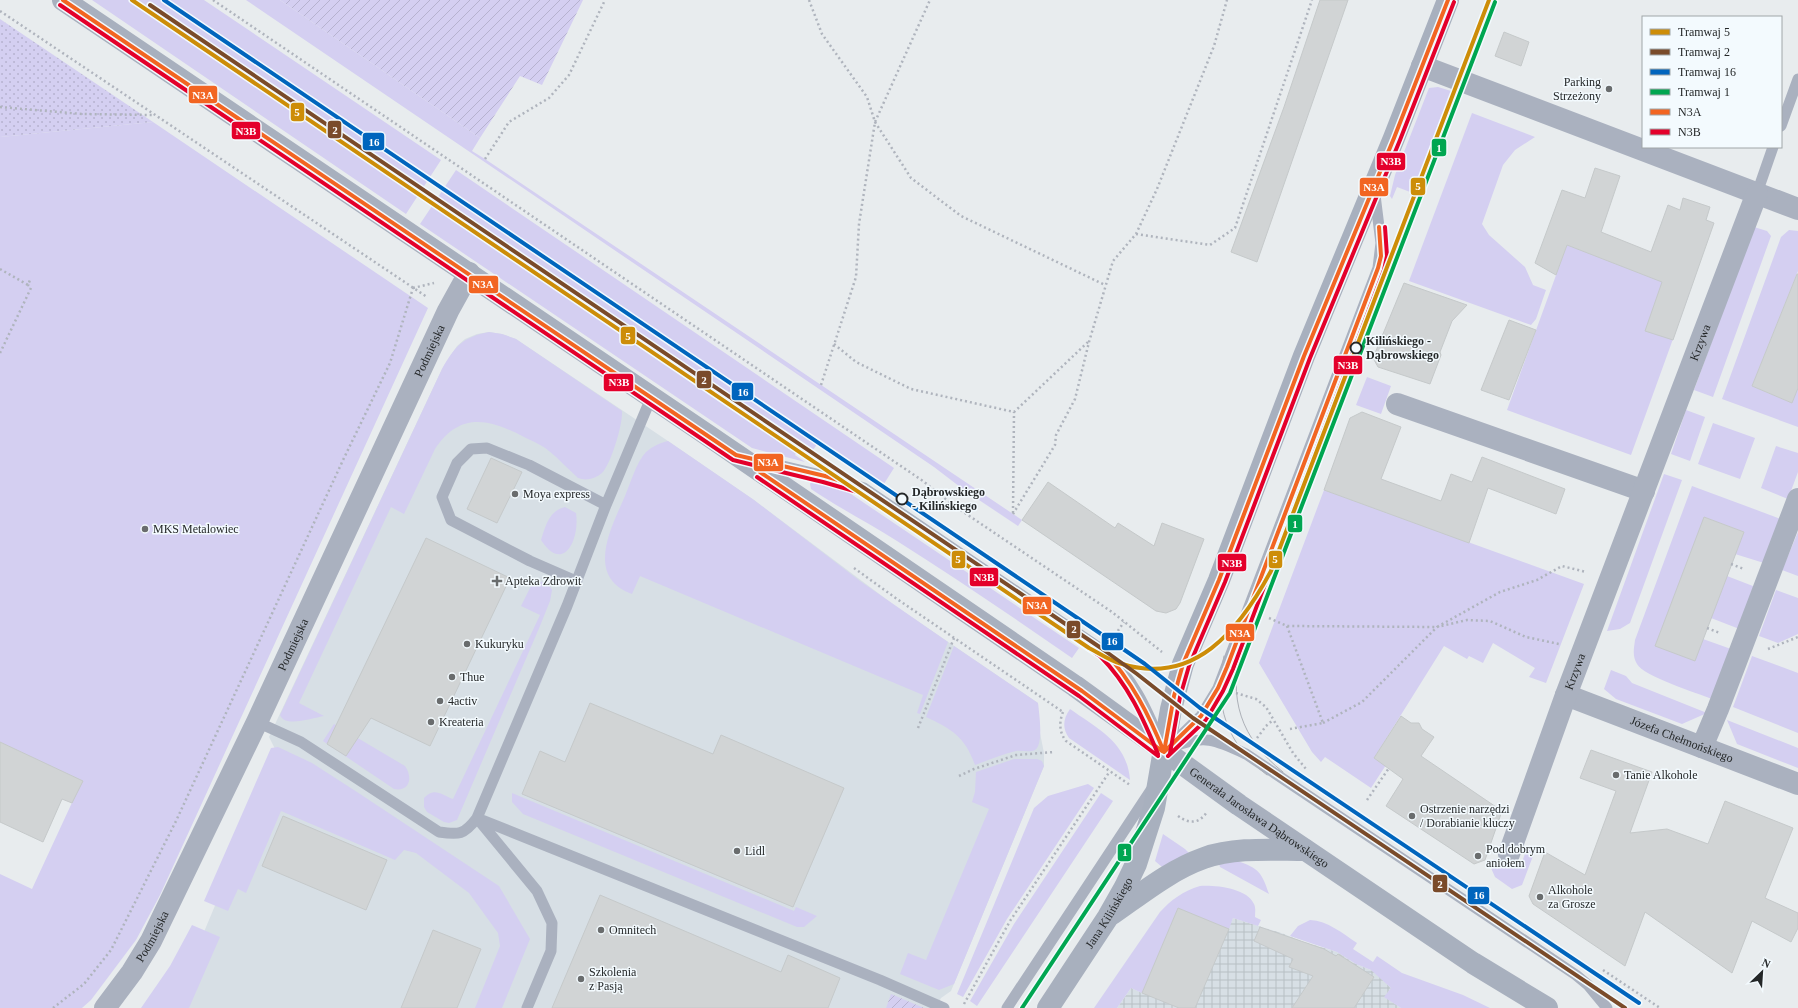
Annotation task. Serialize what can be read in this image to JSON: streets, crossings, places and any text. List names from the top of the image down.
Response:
{
  "streets": {
    "street": [
      "Krzywa",
      "Podmiejska",
      "Józefa Chełmońskiego",
      "Generała Jarosława Dąbrowskiego",
      "Jana Kilińskiego"
    ]
  },
  "crossings": [
    ["Krzywa", "Józefa Chełmońskiego"],
    ["Podmiejska", "Generała Jarosława Dąbrowskiego"],
    ["Generała Jarosława Dąbrowskiego", "Jana Kilińskiego"]
  ],
  "places": {
    "other": [
      "Parking Strzeżony",
      "Kilińskiego - Dąbrowskiego",
      "Moya express",
      "Dąbrowskiego - Kilińskiego",
      "MKS Metalowiec",
      "Kukuryku",
      "Thue",
      "4activ",
      "Kreateria",
      "Tanie Alkohole",
      "Ostrzenie narzędzi / Dorabianie kluczy",
      "Lidl",
      "Pod dobrym aniołem",
      "Alkohole za Grosze",
      "Omnitech",
      "Szkolenia z Pasją"
    ],
    "health": ["Apteka Zdrowit"]
  },
  "lines": [
    "tram line 5",
    "tram line 16",
    "transit line N3A",
    "tram line 1",
    "transit line N3B",
    "tram line 2"
  ],
  "legend": [
    "Tramwaj 5",
    "Tramwaj 2",
    "Tramwaj 16",
    "Tramwaj 1",
    "N3A",
    "N3B"
  ],
  "north": "top right"
}
